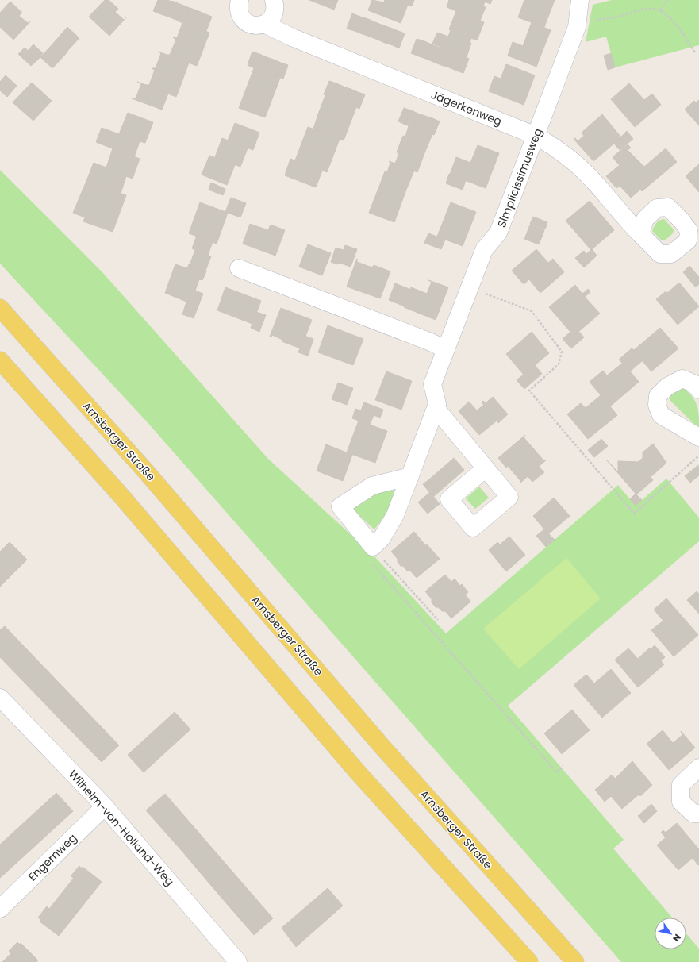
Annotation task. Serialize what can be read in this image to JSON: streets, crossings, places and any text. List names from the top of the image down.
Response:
{
  "streets": {
    "main road": ["Arnsberger Straße"],
    "street": [
      "Jägerkenweg",
      "Simplicissimusweg",
      "Wilhelm-von-Holland-Weg",
      "Engernweg"
    ]
  },
  "crossings": [
    ["Jägerkenweg", "Simplicissimusweg"],
    ["Wilhelm-von-Holland-Weg", "Engernweg"]
  ],
  "north": "bottom right"
}
